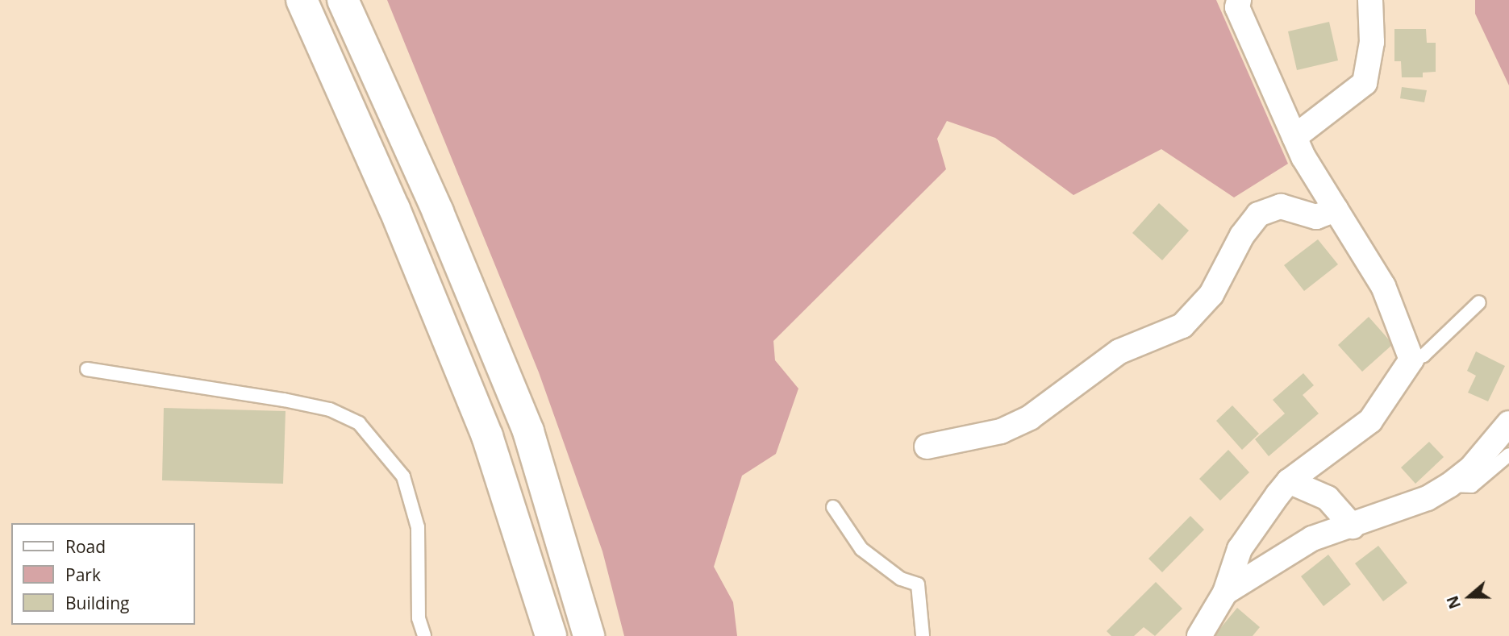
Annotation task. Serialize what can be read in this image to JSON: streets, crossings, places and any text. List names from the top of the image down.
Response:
{
  "legend": ["Road", "Park", "Building"],
  "north": "left"
}
